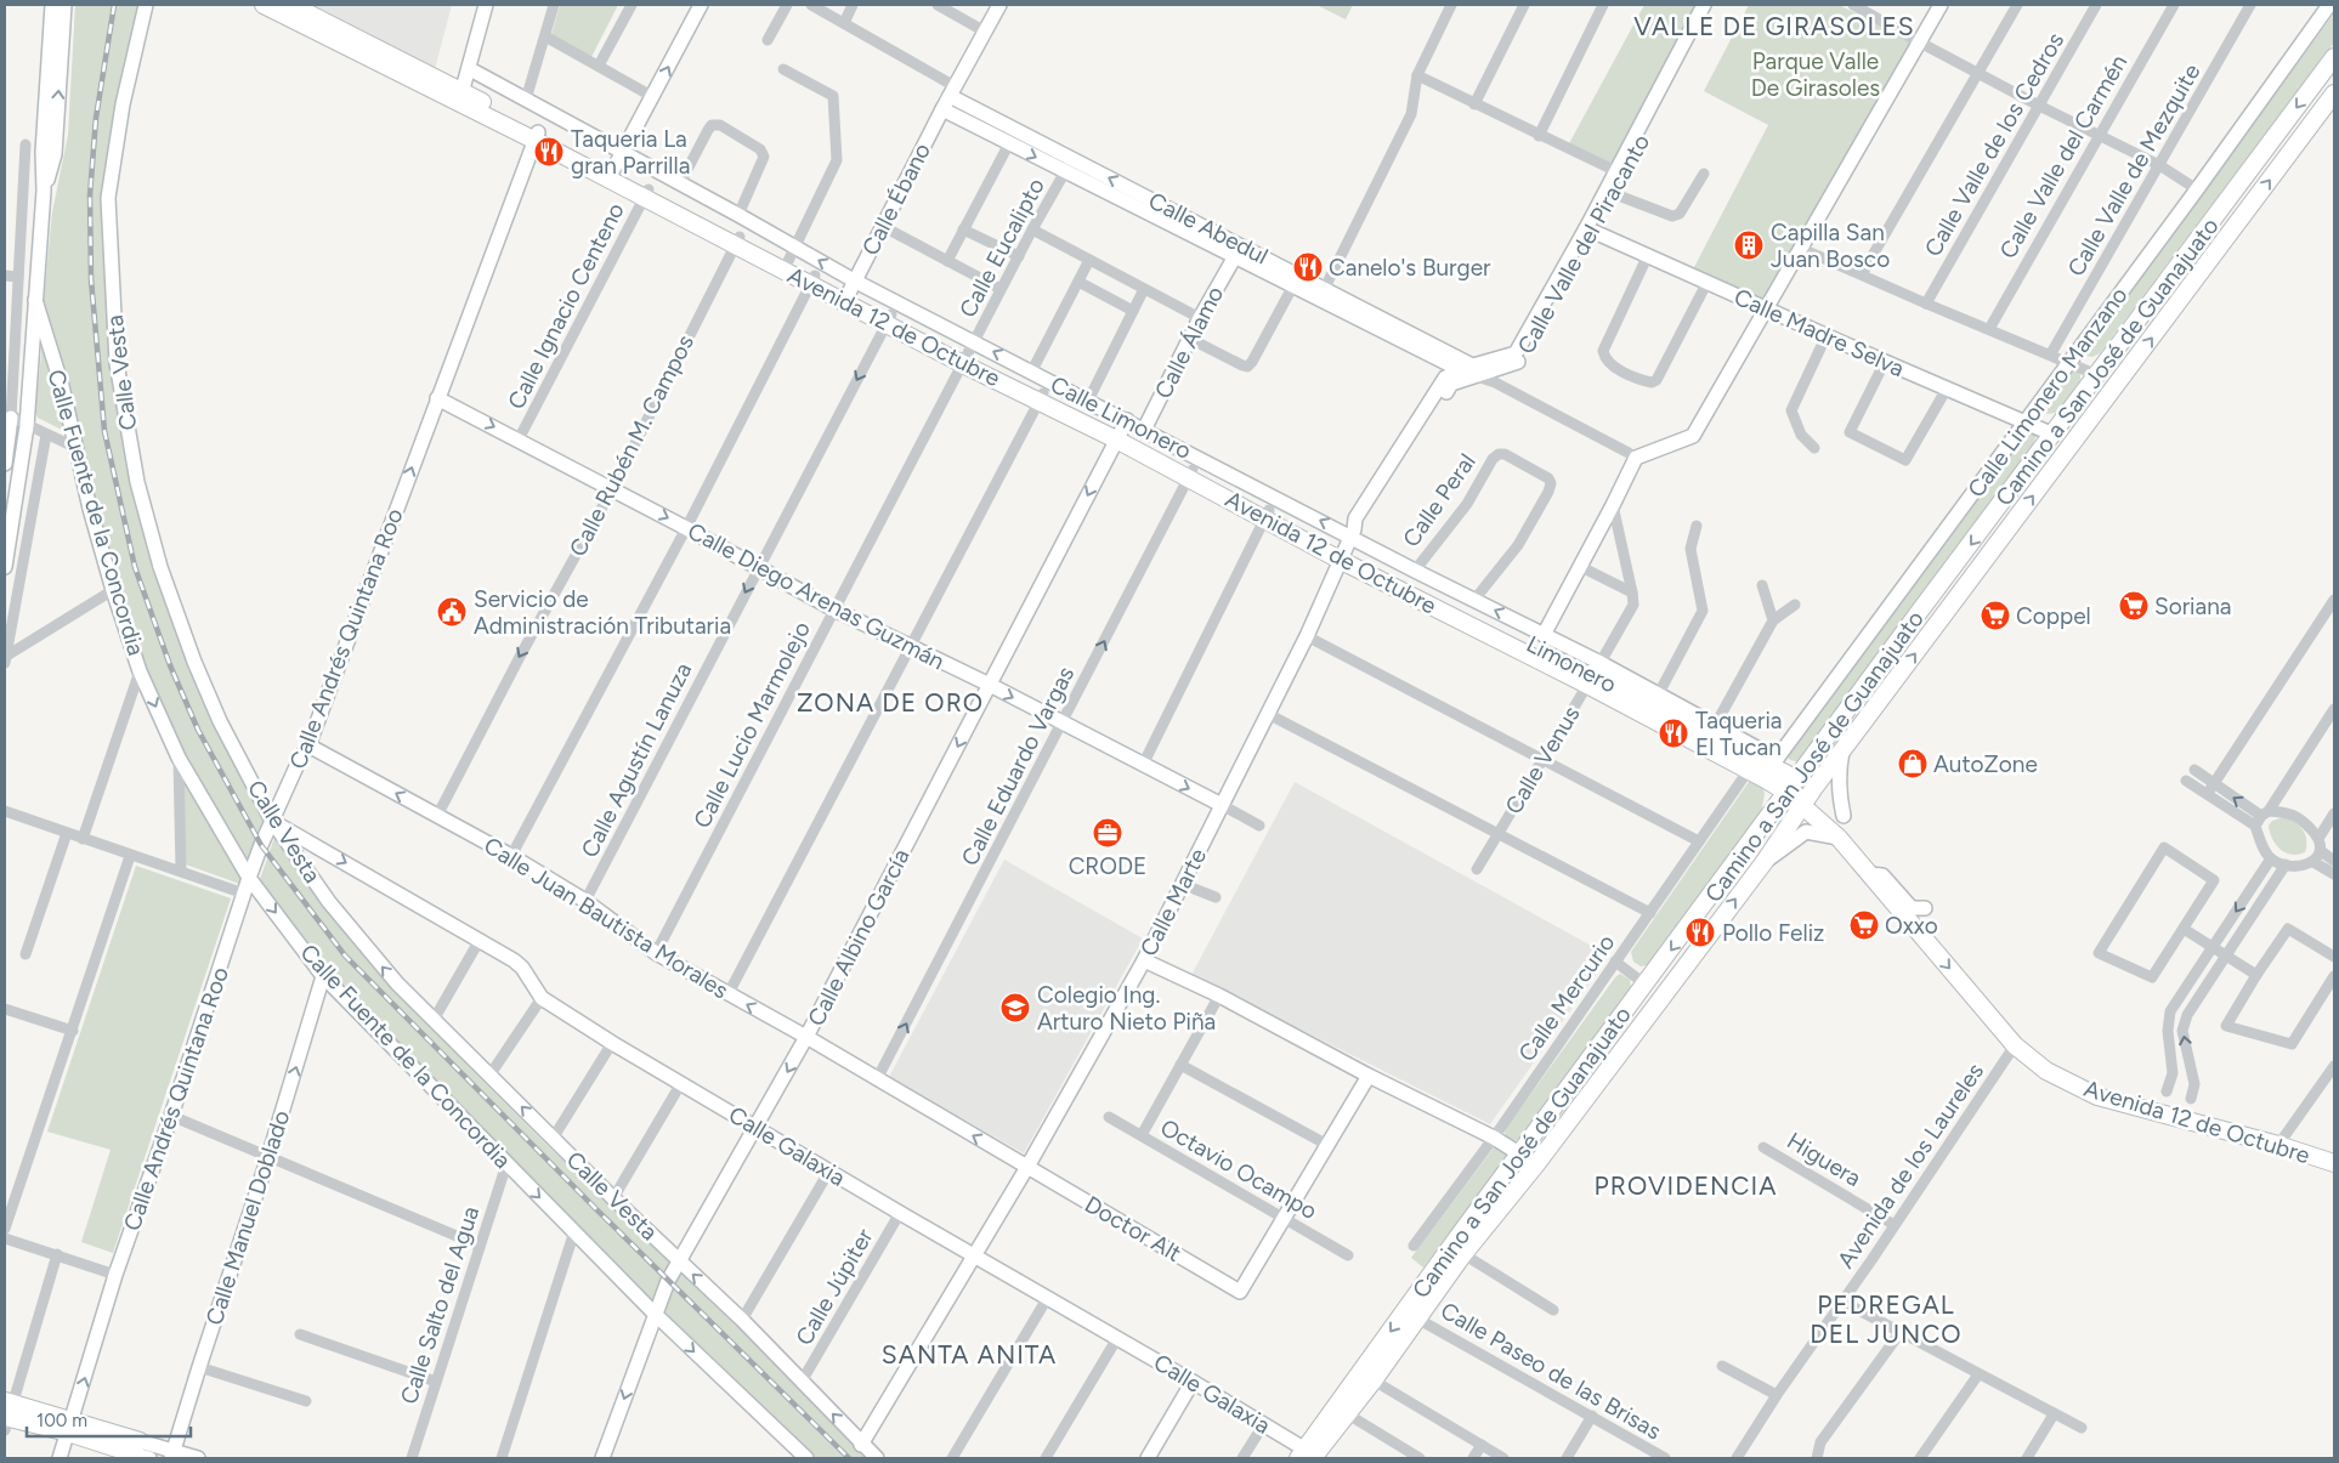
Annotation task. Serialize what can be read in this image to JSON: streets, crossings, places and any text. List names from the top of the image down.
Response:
{
  "streets": {
    "main road": ["Avenida 12 de Octubre", "Camino a San José de Guanajuato", "Limonero"],
    "street": [
      "Calle Valle de los Cedros",
      "Calle Valle del Carmén",
      "Calle Valle de Mezquite",
      "Calle Ébano",
      "Calle Abedul",
      "Calle Valle del Piracanto",
      "Calle Eucalipto",
      "Calle Ignacio Centeno",
      "Calle Madre Selva",
      "Calle Álamo",
      "Calle Vesta",
      "Calle Limonero Manzano",
      "Calle Limonero",
      "Calle Rubén M. Campos",
      "Calle Peral",
      "Calle Fuente de la Concordia",
      "Calle Diego Arenas Guzmán",
      "Calle Andrés Quintana Roo",
      "Calle Lucio Marmolejo",
      "Calle Agustín Lanuza",
      "Calle Venus",
      "Calle Eduardo Vargas",
      "Calle Marte",
      "Calle Juan Bautista Morales",
      "Calle Albino García",
      "Calle Mercurio",
      "Calle Galaxia",
      "Higuera",
      "Avenida de los Laureles",
      "Octavio Ocampo",
      "Calle Manuel Doblado",
      "Doctor Alt",
      "Calle Júpiter",
      "Calle Salto del Agua",
      "Calle Paseo de las Brisas"
    ]
  },
  "crossings": [
    ["Calle Ébano", "Calle Abedul"],
    ["Calle Ébano", "Avenida 12 de Octubre"],
    ["Calle Ébano", "Calle Limonero"],
    ["Calle Abedul", "Calle Valle del Piracanto"],
    ["Calle Abedul", "Calle Eucalipto"],
    ["Calle Abedul", "Calle Álamo"],
    ["Calle Valle del Piracanto", "Avenida 12 de Octubre"],
    ["Calle Valle del Piracanto", "Calle Madre Selva"],
    ["Calle Valle del Piracanto", "Calle Limonero"],
    ["Calle Valle del Piracanto", "Calle Marte"],
    ["Calle Eucalipto", "Avenida 12 de Octubre"],
    ["Calle Eucalipto", "Calle Limonero"],
    ["Calle Eucalipto", "Calle Lucio Marmolejo"],
    ["Calle Ignacio Centeno", "Avenida 12 de Octubre"],
    ["Calle Ignacio Centeno", "Calle Diego Arenas Guzmán"],
    ["Avenida 12 de Octubre", "Camino a San José de Guanajuato"],
    ["Avenida 12 de Octubre", "Calle Limonero Manzano"],
    ["Avenida 12 de Octubre", "Calle Limonero"],
    ["Avenida 12 de Octubre", "Calle Rubén M. Campos"],
    ["Avenida 12 de Octubre", "Calle Andrés Quintana Roo"],
    ["Avenida 12 de Octubre", "Limonero"],
    ["Avenida 12 de Octubre", "Calle Lucio Marmolejo"],
    ["Avenida 12 de Octubre", "Calle Agustín Lanuza"],
    ["Avenida 12 de Octubre", "Calle Venus"],
    ["Avenida 12 de Octubre", "Calle Eduardo Vargas"],
    ["Avenida 12 de Octubre", "Calle Marte"],
    ["Avenida 12 de Octubre", "Calle Albino García"],
    ["Avenida 12 de Octubre", "Calle Mercurio"],
    ["Avenida 12 de Octubre", "Avenida de los Laureles"],
    ["Calle Madre Selva", "Camino a San José de Guanajuato"],
    ["Calle Madre Selva", "Calle Limonero Manzano"],
    ["Calle Álamo", "Calle Limonero"],
    ["Camino a San José de Guanajuato", "Calle Galaxia"],
    ["Camino a San José de Guanajuato", "Calle Paseo de las Brisas"],
    ["Calle Vesta", "Calle Andrés Quintana Roo"],
    ["Calle Vesta", "Calle Marte"],
    ["Calle Vesta", "Calle Albino García"],
    ["Calle Vesta", "Calle Galaxia"],
    ["Calle Vesta", "Calle Júpiter"],
    ["Calle Limonero Manzano", "Calle Limonero"],
    ["Calle Limonero Manzano", "Limonero"],
    ["Calle Limonero Manzano", "Calle Mercurio"],
    ["Calle Limonero", "Calle Peral"],
    ["Calle Limonero", "Limonero"],
    ["Calle Limonero", "Calle Lucio Marmolejo"],
    ["Calle Limonero", "Calle Venus"],
    ["Calle Limonero", "Calle Marte"],
    ["Calle Limonero", "Calle Albino García"],
    ["Calle Limonero", "Calle Mercurio"],
    ["Calle Rubén M. Campos", "Calle Diego Arenas Guzmán"],
    ["Calle Rubén M. Campos", "Calle Juan Bautista Morales"],
    ["Calle Fuente de la Concordia", "Calle Andrés Quintana Roo"],
    ["Calle Fuente de la Concordia", "Calle Albino García"],
    ["Calle Fuente de la Concordia", "Calle Manuel Doblado"],
    ["Calle Fuente de la Concordia", "Calle Salto del Agua"],
    ["Calle Diego Arenas Guzmán", "Calle Andrés Quintana Roo"],
    ["Calle Diego Arenas Guzmán", "Calle Lucio Marmolejo"],
    ["Calle Diego Arenas Guzmán", "Calle Agustín Lanuza"],
    ["Calle Diego Arenas Guzmán", "Calle Eduardo Vargas"],
    ["Calle Diego Arenas Guzmán", "Calle Marte"],
    ["Calle Diego Arenas Guzmán", "Calle Albino García"],
    ["Calle Andrés Quintana Roo", "Calle Juan Bautista Morales"],
    ["Calle Andrés Quintana Roo", "Calle Galaxia"],
    ["Limonero", "Calle Venus"],
    ["Limonero", "Calle Mercurio"],
    ["Calle Lucio Marmolejo", "Calle Juan Bautista Morales"],
    ["Calle Agustín Lanuza", "Calle Juan Bautista Morales"],
    ["Calle Eduardo Vargas", "Calle Juan Bautista Morales"],
    ["Calle Marte", "Calle Juan Bautista Morales"],
    ["Calle Marte", "Calle Galaxia"],
    ["Calle Marte", "Doctor Alt"],
    ["Calle Juan Bautista Morales", "Calle Albino García"],
    ["Calle Juan Bautista Morales", "Doctor Alt"],
    ["Calle Albino García", "Calle Galaxia"],
    ["Calle Galaxia", "Calle Júpiter"],
    ["Higuera", "Avenida de los Laureles"],
    ["Octavio Ocampo", "Doctor Alt"]
  ],
  "one_way": [
    "Calle Fuente de la Concordia",
    "Calle Diego Arenas Guzmán",
    "Calle Juan Bautista Morales",
    "Calle Manuel Doblado"
  ],
  "districts": [
    "VALLE DE GIRASOLES",
    "ZONA DE ORO",
    "PROVIDENCIA",
    "PEDREGAL DEL JUNCO",
    "SANTA ANITA"
  ],
  "parks": ["Parque Valle De Girasoles"],
  "places": {
    "restaurant": [
      "Taqueria La gran Parrilla",
      "Canelo's Burger",
      "Taqueria El Tucan",
      "Pollo Feliz"
    ],
    "building": ["Capilla San Juan Bosco"],
    "supermarket": ["Soriana", "Coppel", "Oxxo"],
    "public building": ["Servicio de Administración Tributaria"],
    "shop": ["AutoZone"],
    "office": ["CRODE"],
    "school or university": ["Colegio Ing. Arturo Nieto Piña"]
  },
  "scale_bar": "100 m"
}
